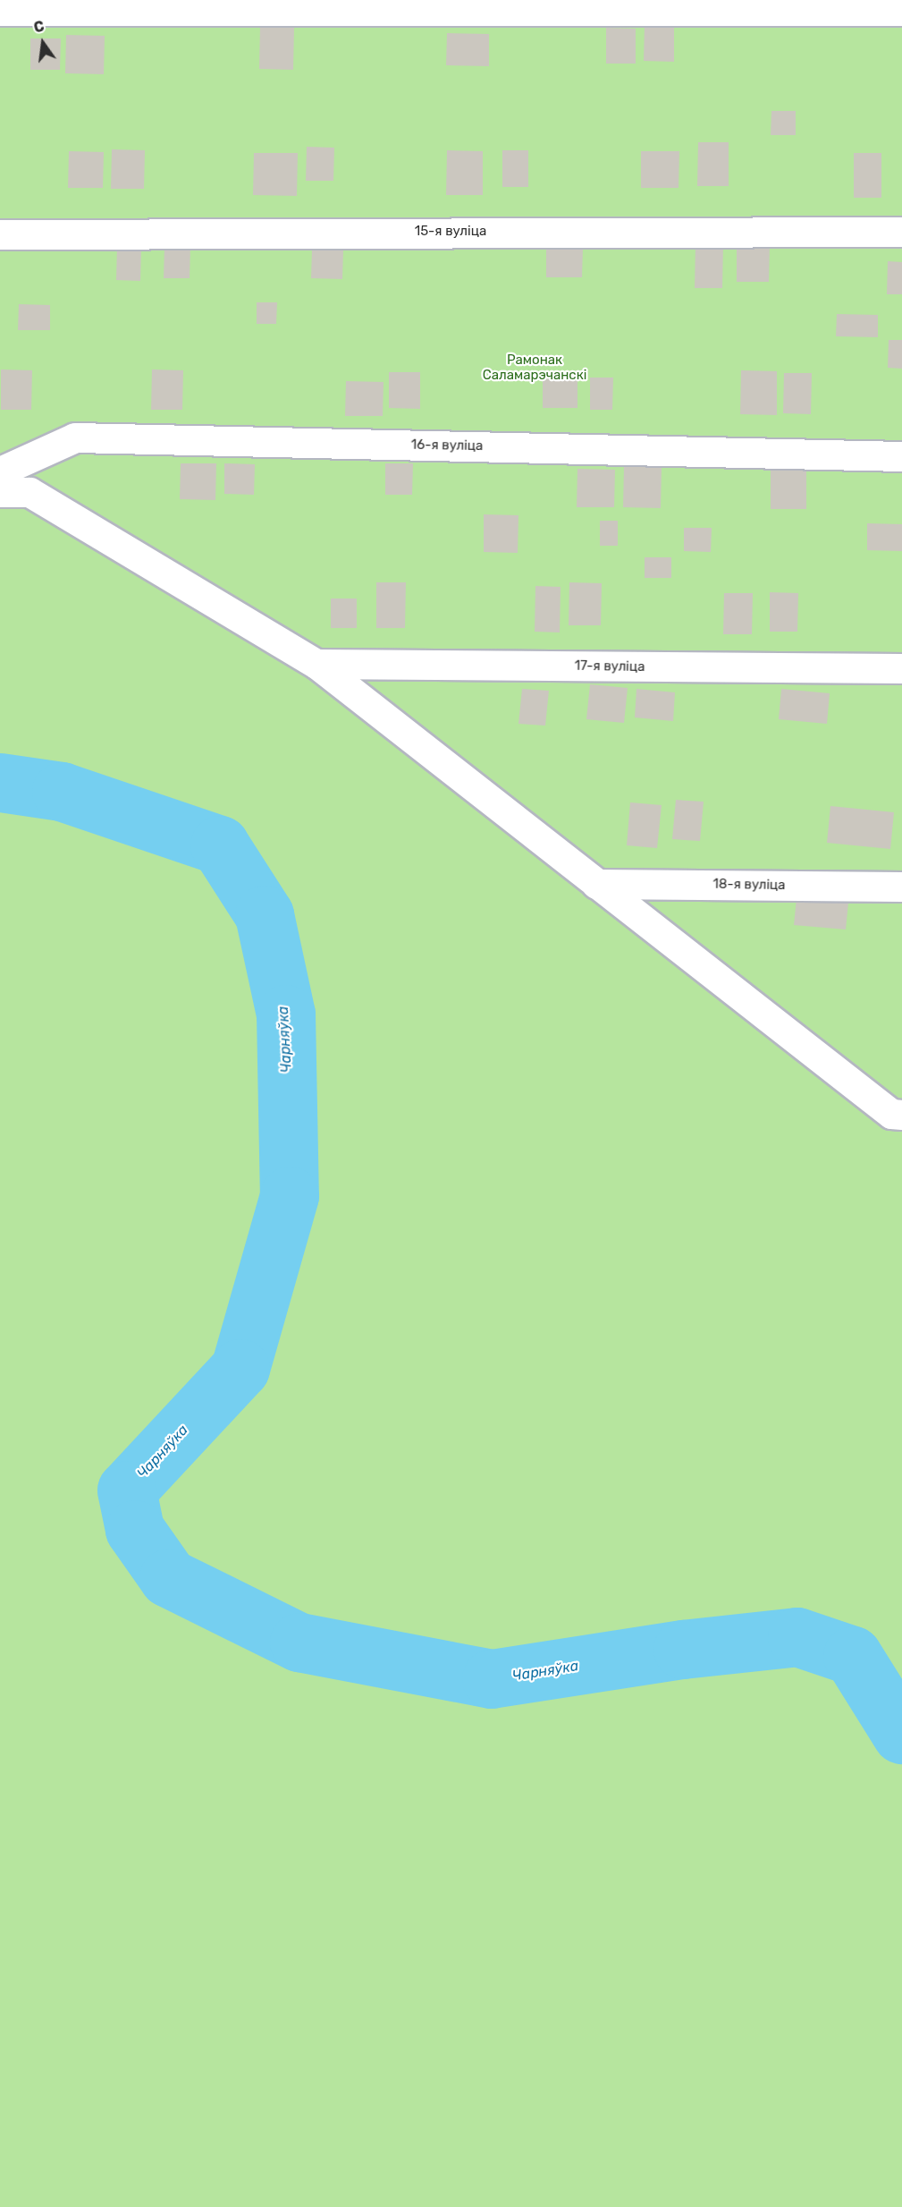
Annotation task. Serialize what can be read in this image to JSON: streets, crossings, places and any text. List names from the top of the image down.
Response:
{
  "streets": {
    "street": [
      "15-я вуліца",
      "16-я вуліца",
      "17-я вуліца",
      "18-я вуліца"
    ]
  },
  "water": ["Чарняўка"],
  "parks": ["Рамонак Саламарэчанскі"],
  "north": "top"
}
